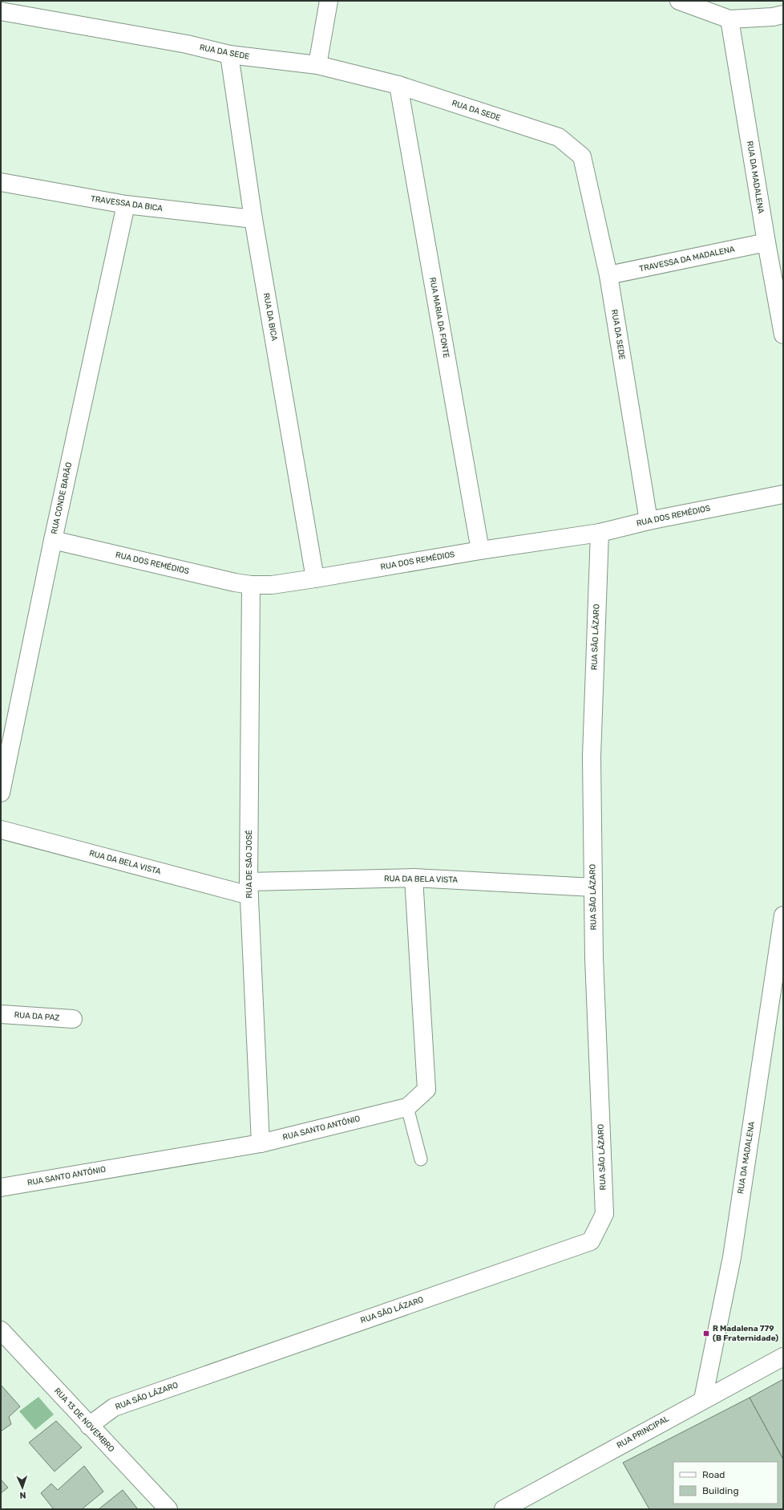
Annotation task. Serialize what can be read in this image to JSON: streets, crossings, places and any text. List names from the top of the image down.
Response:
{
  "streets": {
    "street": [
      "RUA DA SEDE",
      "RUA DA MADALENA",
      "TRAVESSA DA BICA",
      "TRAVESSA DA MADALENA",
      "RUA DA BICA",
      "RUA MARIA DA FONTE",
      "RUA CONDE BARÃO",
      "RUA DOS REMÉDIOS",
      "RUA SÃO LÁZARO",
      "RUA DA BELA VISTA",
      "RUA DE SÃO JOSÉ",
      "RUA DA PAZ",
      "RUA SANTO ANTÓNIO",
      "RUA 13 DE NOVEMBRO",
      "RUA PRINCIPAL"
    ]
  },
  "crossings": [
    ["RUA DA SEDE", "TRAVESSA DA MADALENA"],
    ["RUA DA SEDE", "RUA DA BICA"],
    ["RUA DA SEDE", "RUA MARIA DA FONTE"],
    ["RUA DA SEDE", "RUA DOS REMÉDIOS"],
    ["RUA DA MADALENA", "TRAVESSA DA MADALENA"],
    ["RUA DA MADALENA", "RUA PRINCIPAL"],
    ["TRAVESSA DA BICA", "RUA DA BICA"],
    ["TRAVESSA DA BICA", "RUA CONDE BARÃO"],
    ["RUA DA BICA", "RUA DOS REMÉDIOS"],
    ["RUA MARIA DA FONTE", "RUA DOS REMÉDIOS"],
    ["RUA CONDE BARÃO", "RUA DOS REMÉDIOS"],
    ["RUA DOS REMÉDIOS", "RUA SÃO LÁZARO"],
    ["RUA DOS REMÉDIOS", "RUA DE SÃO JOSÉ"],
    ["RUA SÃO LÁZARO", "RUA DA BELA VISTA"],
    ["RUA SÃO LÁZARO", "RUA 13 DE NOVEMBRO"],
    ["RUA DA BELA VISTA", "RUA DE SÃO JOSÉ"],
    ["RUA DA BELA VISTA", "RUA SANTO ANTÓNIO"],
    ["RUA DE SÃO JOSÉ", "RUA SANTO ANTÓNIO"]
  ],
  "places": {
    "transit": ["R Madalena 779 (B Fraternidade)"]
  },
  "legend": ["Road", "Building"],
  "north": "bottom"
}
